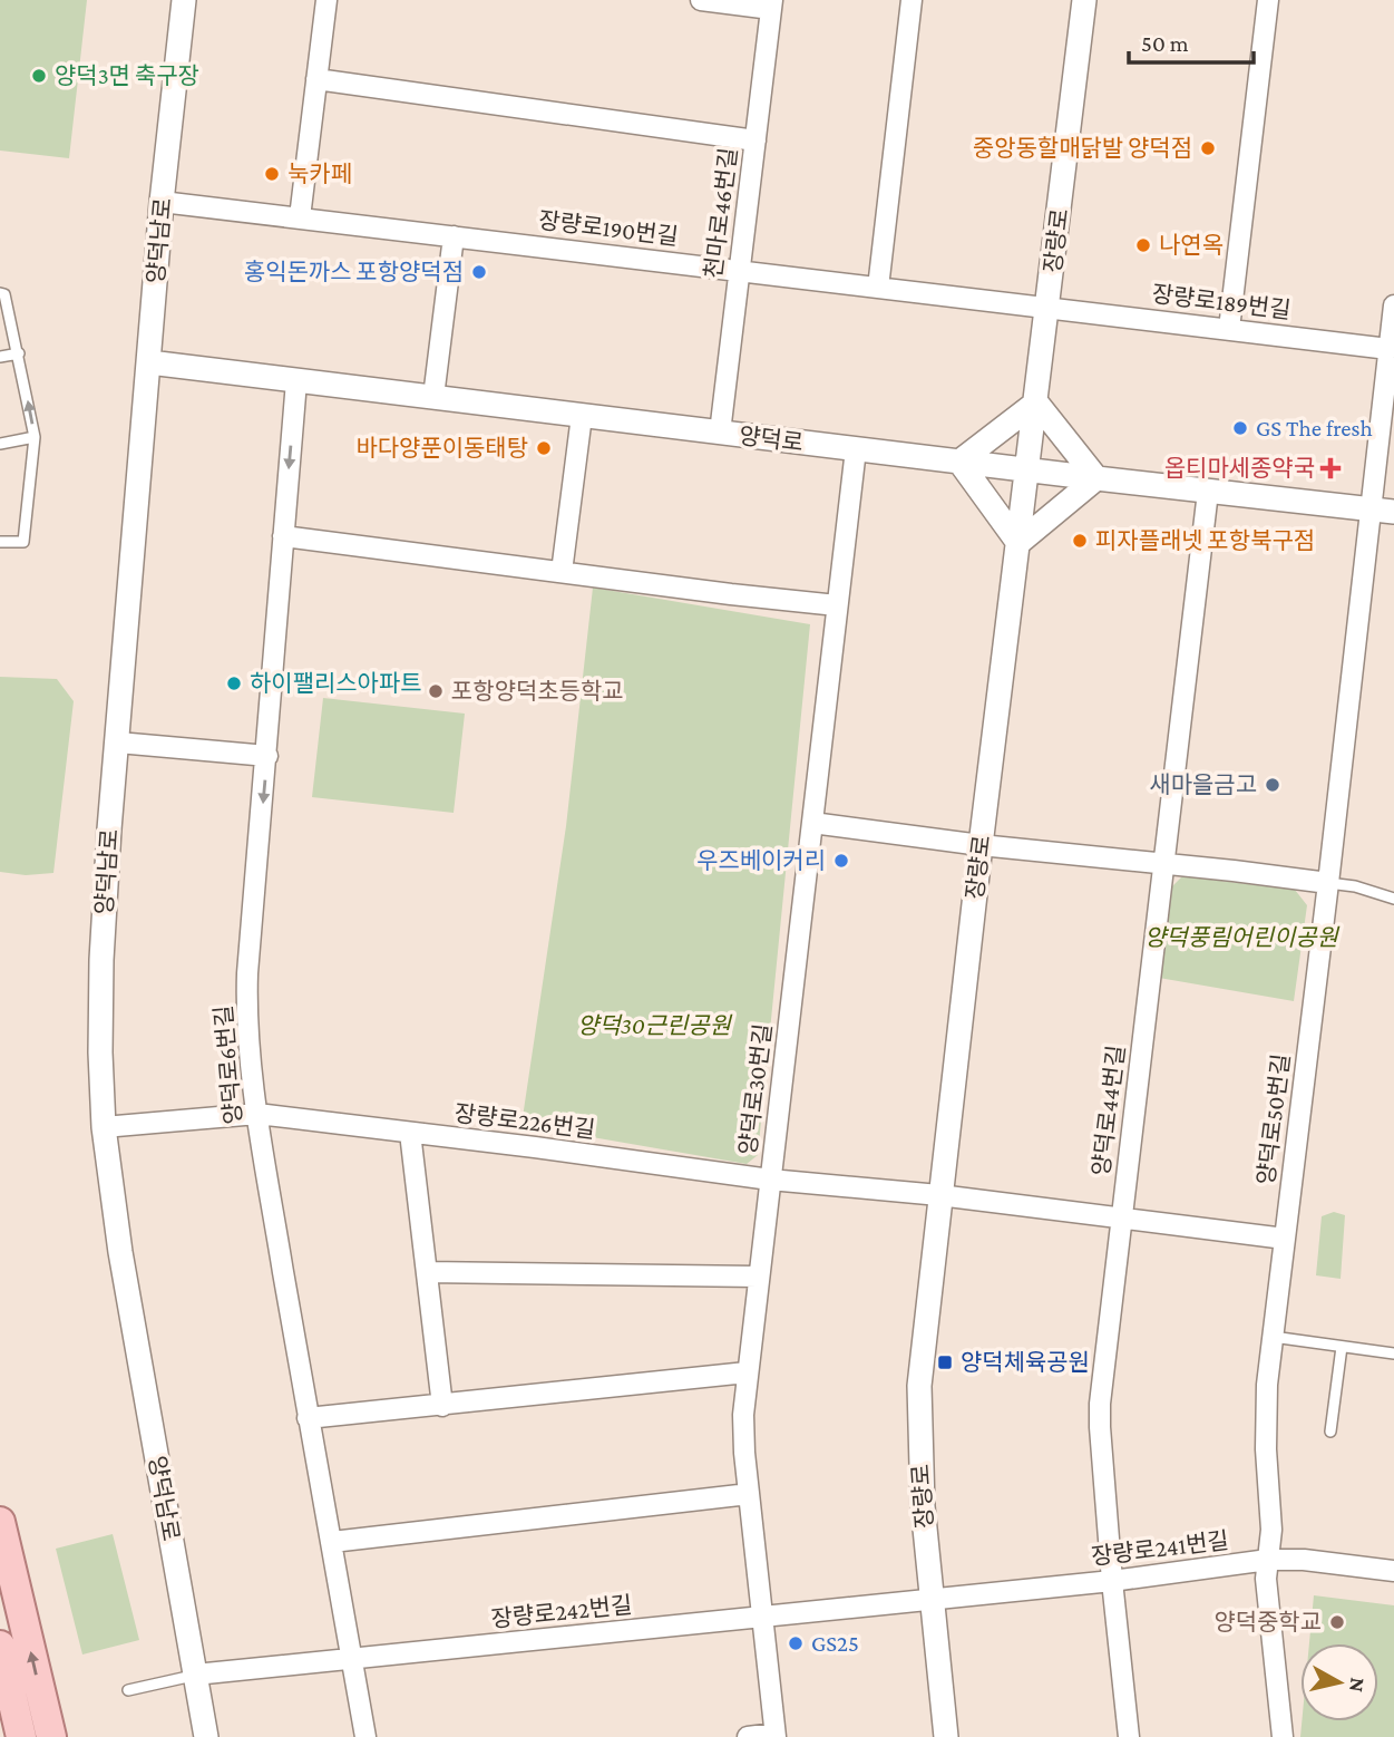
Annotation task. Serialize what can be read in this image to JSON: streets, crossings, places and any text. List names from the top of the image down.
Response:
{
  "streets": {
    "street": [
      "천마로46번길",
      "장량로190번길",
      "양덕남로",
      "장량로",
      "장량로189번길",
      "양덕로",
      "양덕로6번길",
      "양덕로30번길",
      "양덕로44번길",
      "양덕로50번길",
      "장량로226번길",
      "장량로241번길",
      "장량로242번길"
    ]
  },
  "crossings": [
    ["천마로46번길", "장량로190번길"],
    ["천마로46번길", "양덕로"],
    ["장량로190번길", "양덕남로"],
    ["장량로190번길", "장량로"],
    ["장량로190번길", "장량로189번길"],
    ["양덕남로", "양덕로"],
    ["양덕남로", "장량로226번길"],
    ["양덕남로", "장량로242번길"],
    ["장량로", "장량로189번길"],
    ["장량로", "양덕로"],
    ["장량로", "장량로226번길"],
    ["장량로", "장량로241번길"],
    ["장량로", "장량로242번길"],
    ["장량로189번길", "양덕로50번길"],
    ["양덕로", "양덕로6번길"],
    ["양덕로", "양덕로30번길"],
    ["양덕로", "양덕로44번길"],
    ["양덕로", "양덕로50번길"],
    ["양덕로6번길", "장량로226번길"],
    ["양덕로6번길", "장량로242번길"],
    ["양덕로30번길", "장량로226번길"],
    ["양덕로30번길", "장량로242번길"],
    ["양덕로44번길", "장량로226번길"],
    ["양덕로44번길", "장량로241번길"],
    ["양덕로50번길", "장량로226번길"],
    ["양덕로50번길", "장량로241번길"],
    ["장량로241번길", "장량로242번길"]
  ],
  "one_way": ["양덕로6번길"],
  "parks": ["양덕풍림어린이공원", "양덕30근린공원"],
  "places": {
    "other": [
      "양덕3면 축구장",
      "중앙동할매닭발 양덕점",
      "눅카페",
      "나연옥",
      "홍익돈까스 포항양덕점",
      "GS The fresh",
      "바다양푼이동태탕",
      "피자플래넷 포항북구점",
      "하이팰리스아파트",
      "포항양덕초등학교",
      "새마을금고",
      "우즈베이커리",
      "양덕중학교",
      "GS25"
    ],
    "health": ["옵티마세종약국"],
    "transit": ["양덕체육공원"]
  },
  "scale_bar": "50 m",
  "north": "right"
}
